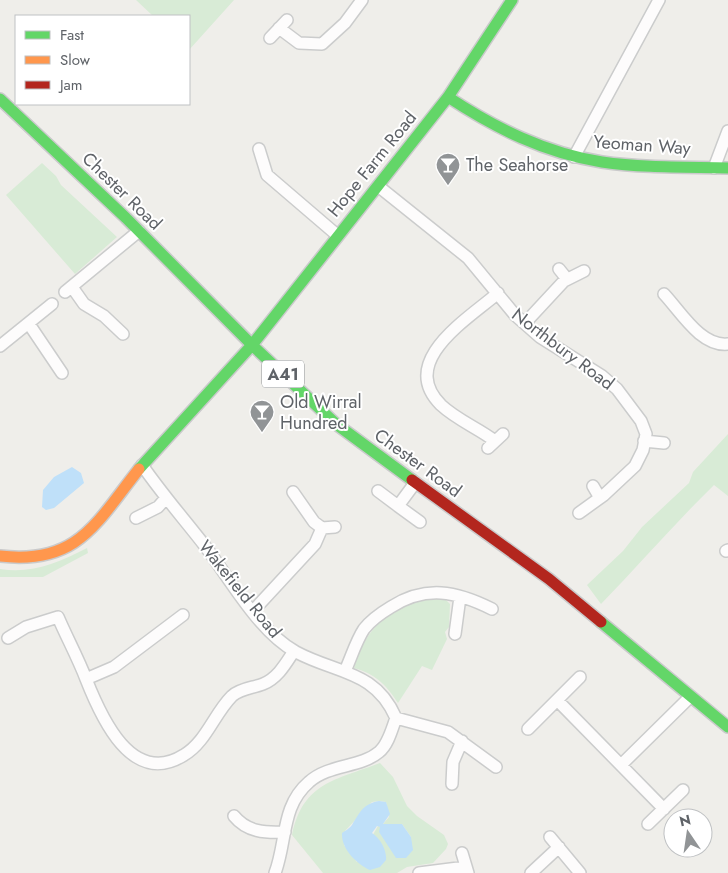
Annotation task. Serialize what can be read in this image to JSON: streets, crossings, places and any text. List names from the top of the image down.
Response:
{
  "streets": {
    "street": [
      "Yeoman Way",
      "Hope Farm Road",
      "Chester Road",
      "Northbury Road",
      "A41",
      "Wakefield Road"
    ]
  },
  "crossings": [
    ["Yeoman Way", "Hope Farm Road"],
    ["Hope Farm Road", "Chester Road"],
    ["Hope Farm Road", "Northbury Road"],
    ["Hope Farm Road", "Wakefield Road"]
  ],
  "places": {
    "bar": ["The Seahorse", "Old Wirral Hundred"]
  },
  "legend": ["Fast", "Slow", "Jam"],
  "north": "top"
}
